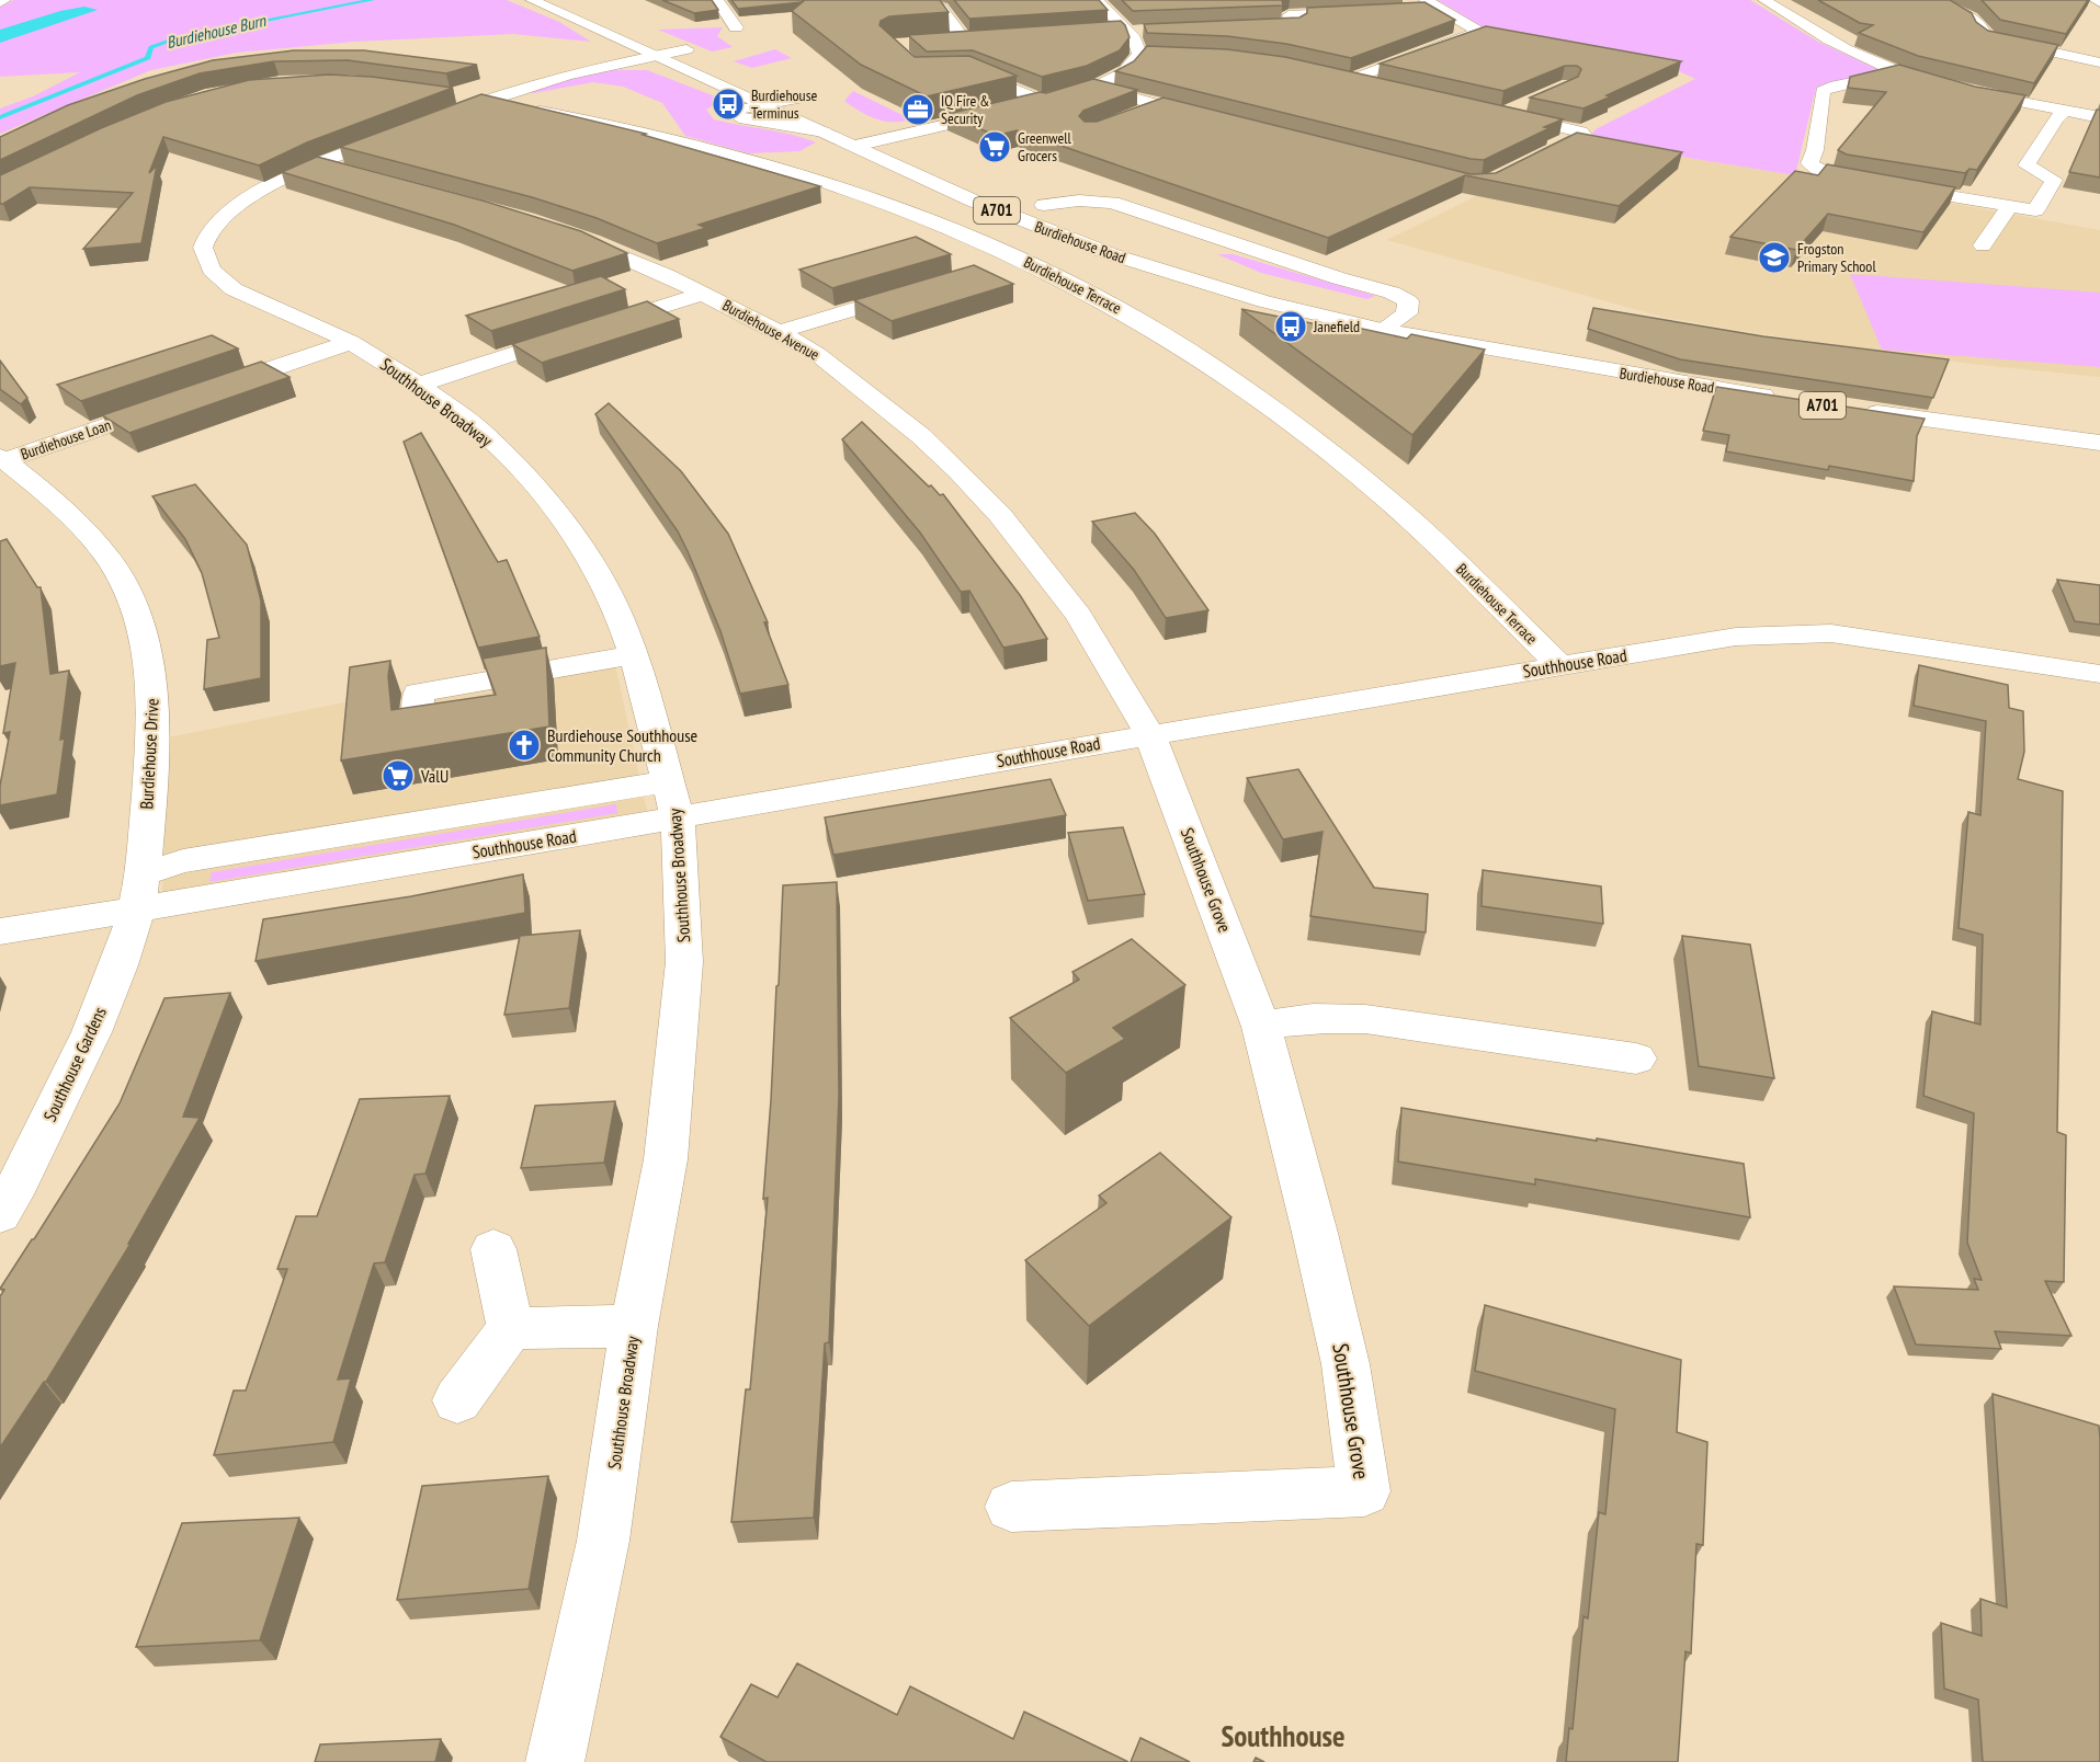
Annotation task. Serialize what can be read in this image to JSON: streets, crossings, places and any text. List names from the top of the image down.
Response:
{
  "streets": {
    "street": [
      "A701",
      "Burdiehouse Road",
      "Burdiehouse Terrace",
      "Burdiehouse Avenue",
      "Southhouse Broadway",
      "Burdiehouse Loan",
      "Southhouse Road",
      "Burdiehouse Drive",
      "Southhouse Grove",
      "Southhouse Gardens"
    ]
  },
  "crossings": [
    ["Burdiehouse Road", "Southhouse Broadway"],
    ["Burdiehouse Terrace", "Southhouse Broadway"],
    ["Burdiehouse Terrace", "Southhouse Road"],
    ["Burdiehouse Avenue", "Southhouse Road"],
    ["Burdiehouse Avenue", "Southhouse Grove"],
    ["Southhouse Broadway", "Southhouse Road"],
    ["Burdiehouse Loan", "Burdiehouse Drive"],
    ["Southhouse Road", "Burdiehouse Drive"],
    ["Southhouse Road", "Southhouse Grove"],
    ["Southhouse Road", "Southhouse Gardens"],
    ["Burdiehouse Drive", "Southhouse Gardens"]
  ],
  "districts": ["Southhouse"],
  "water": ["Burdiehouse Burn"],
  "places": {
    "bus stop": ["Burdiehouse Terminus", "Janefield"],
    "office": ["IQ Fire & Security"],
    "supermarket": ["Greenwell Grocers", "ValU"],
    "school or university": ["Frogston Primary School"],
    "church": ["Burdiehouse Southhouse Community Church"]
  }
}
